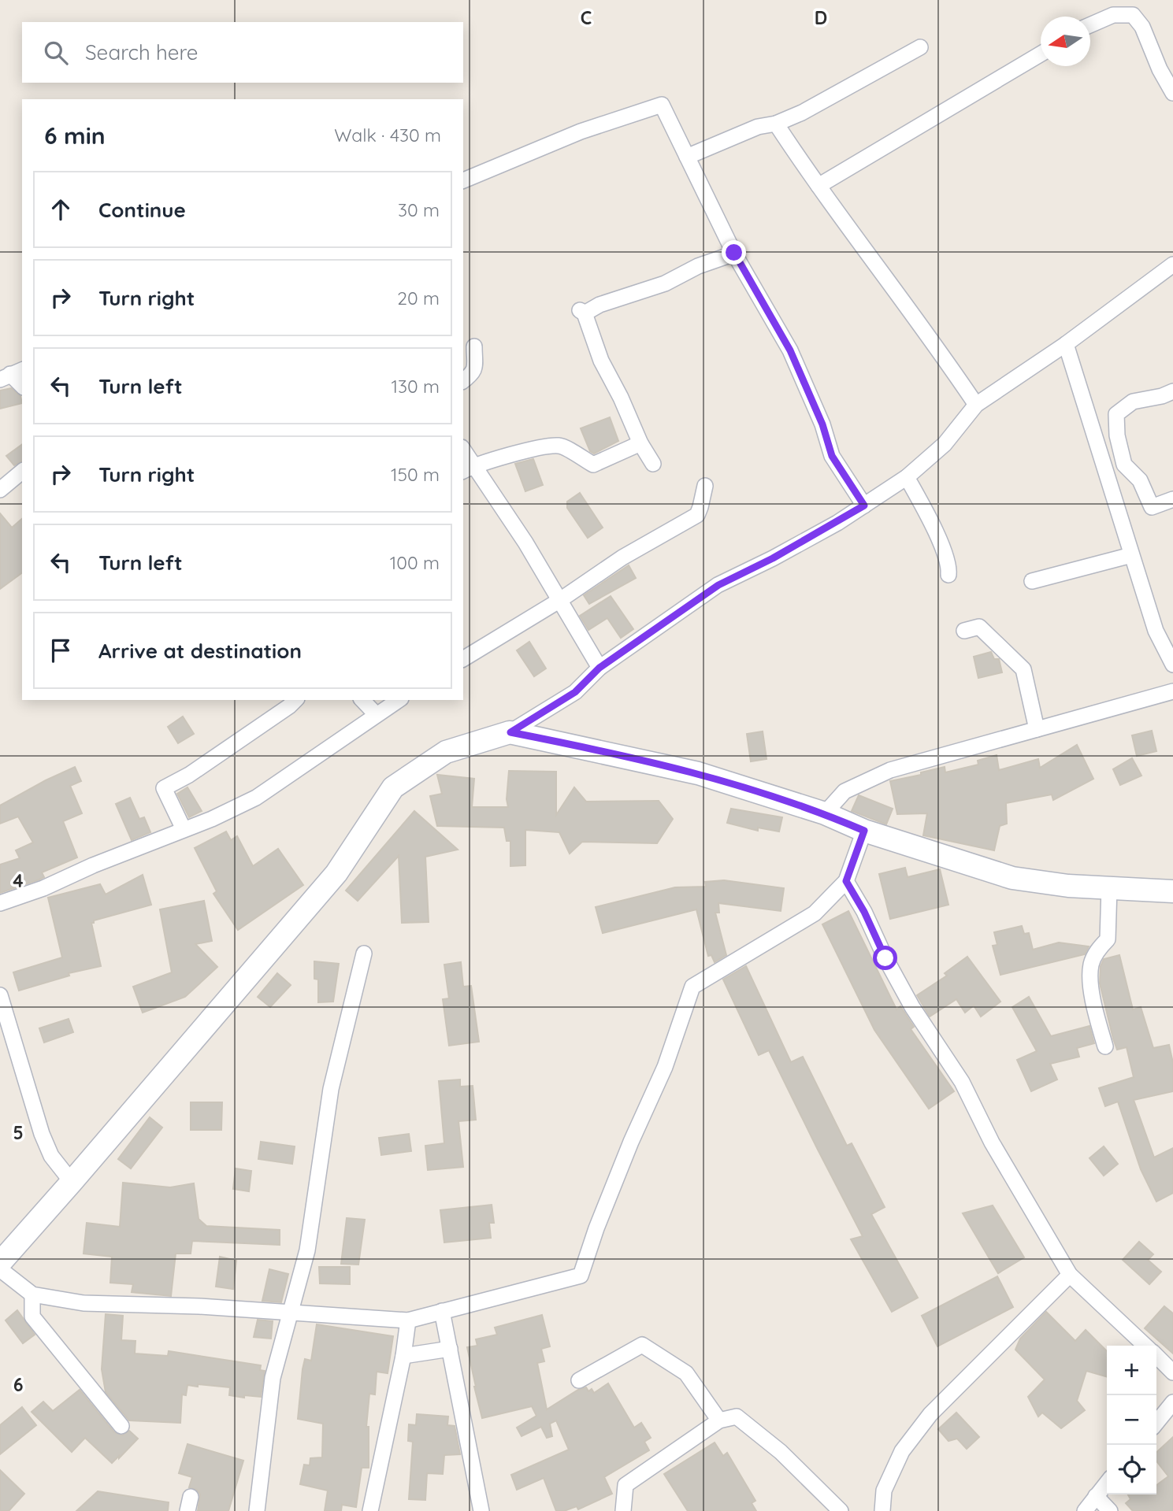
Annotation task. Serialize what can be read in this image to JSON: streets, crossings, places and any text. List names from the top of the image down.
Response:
{
  "north": "left",
  "page": {
    "search": "Search here",
    "heading": ["6 min", "Walk · 430 m"],
    "list": [
      ["Continue", "30 m"],
      ["Turn right", "20 m"],
      ["Turn left", "130 m"],
      ["Turn right", "150 m"],
      ["Turn left", "100 m"],
      "Arrive at destination"
    ],
    "map_buttons": ["+", "−"]
  },
  "grid": {
    "columns": ["C", "D"],
    "rows": ["4", "5", "6"]
  }
}
